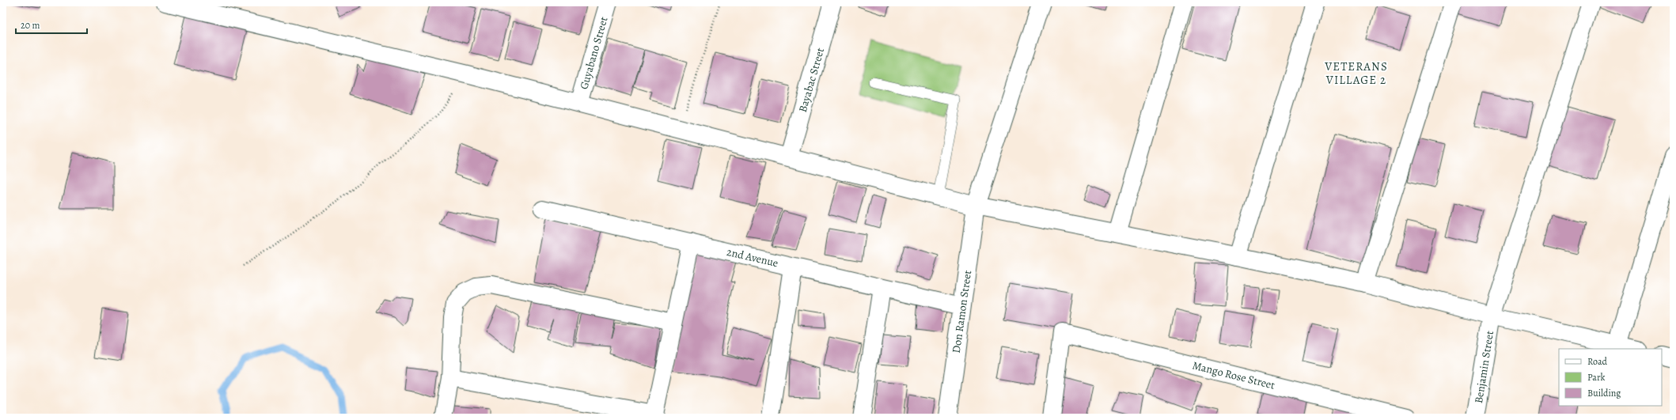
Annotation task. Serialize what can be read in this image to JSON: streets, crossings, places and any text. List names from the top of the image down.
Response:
{
  "streets": {
    "street": [
      "Guyabano Street",
      "Bayabac Street",
      "2nd Avenue",
      "Don Ramon Street",
      "Benjamin Street",
      "Mango Rose Street"
    ]
  },
  "crossings": [
    ["2nd Avenue", "Don Ramon Street"]
  ],
  "districts": ["VETERANS VILLAGE 2"],
  "legend": ["Road", "Park", "Building"],
  "scale_bar": "20 m"
}
